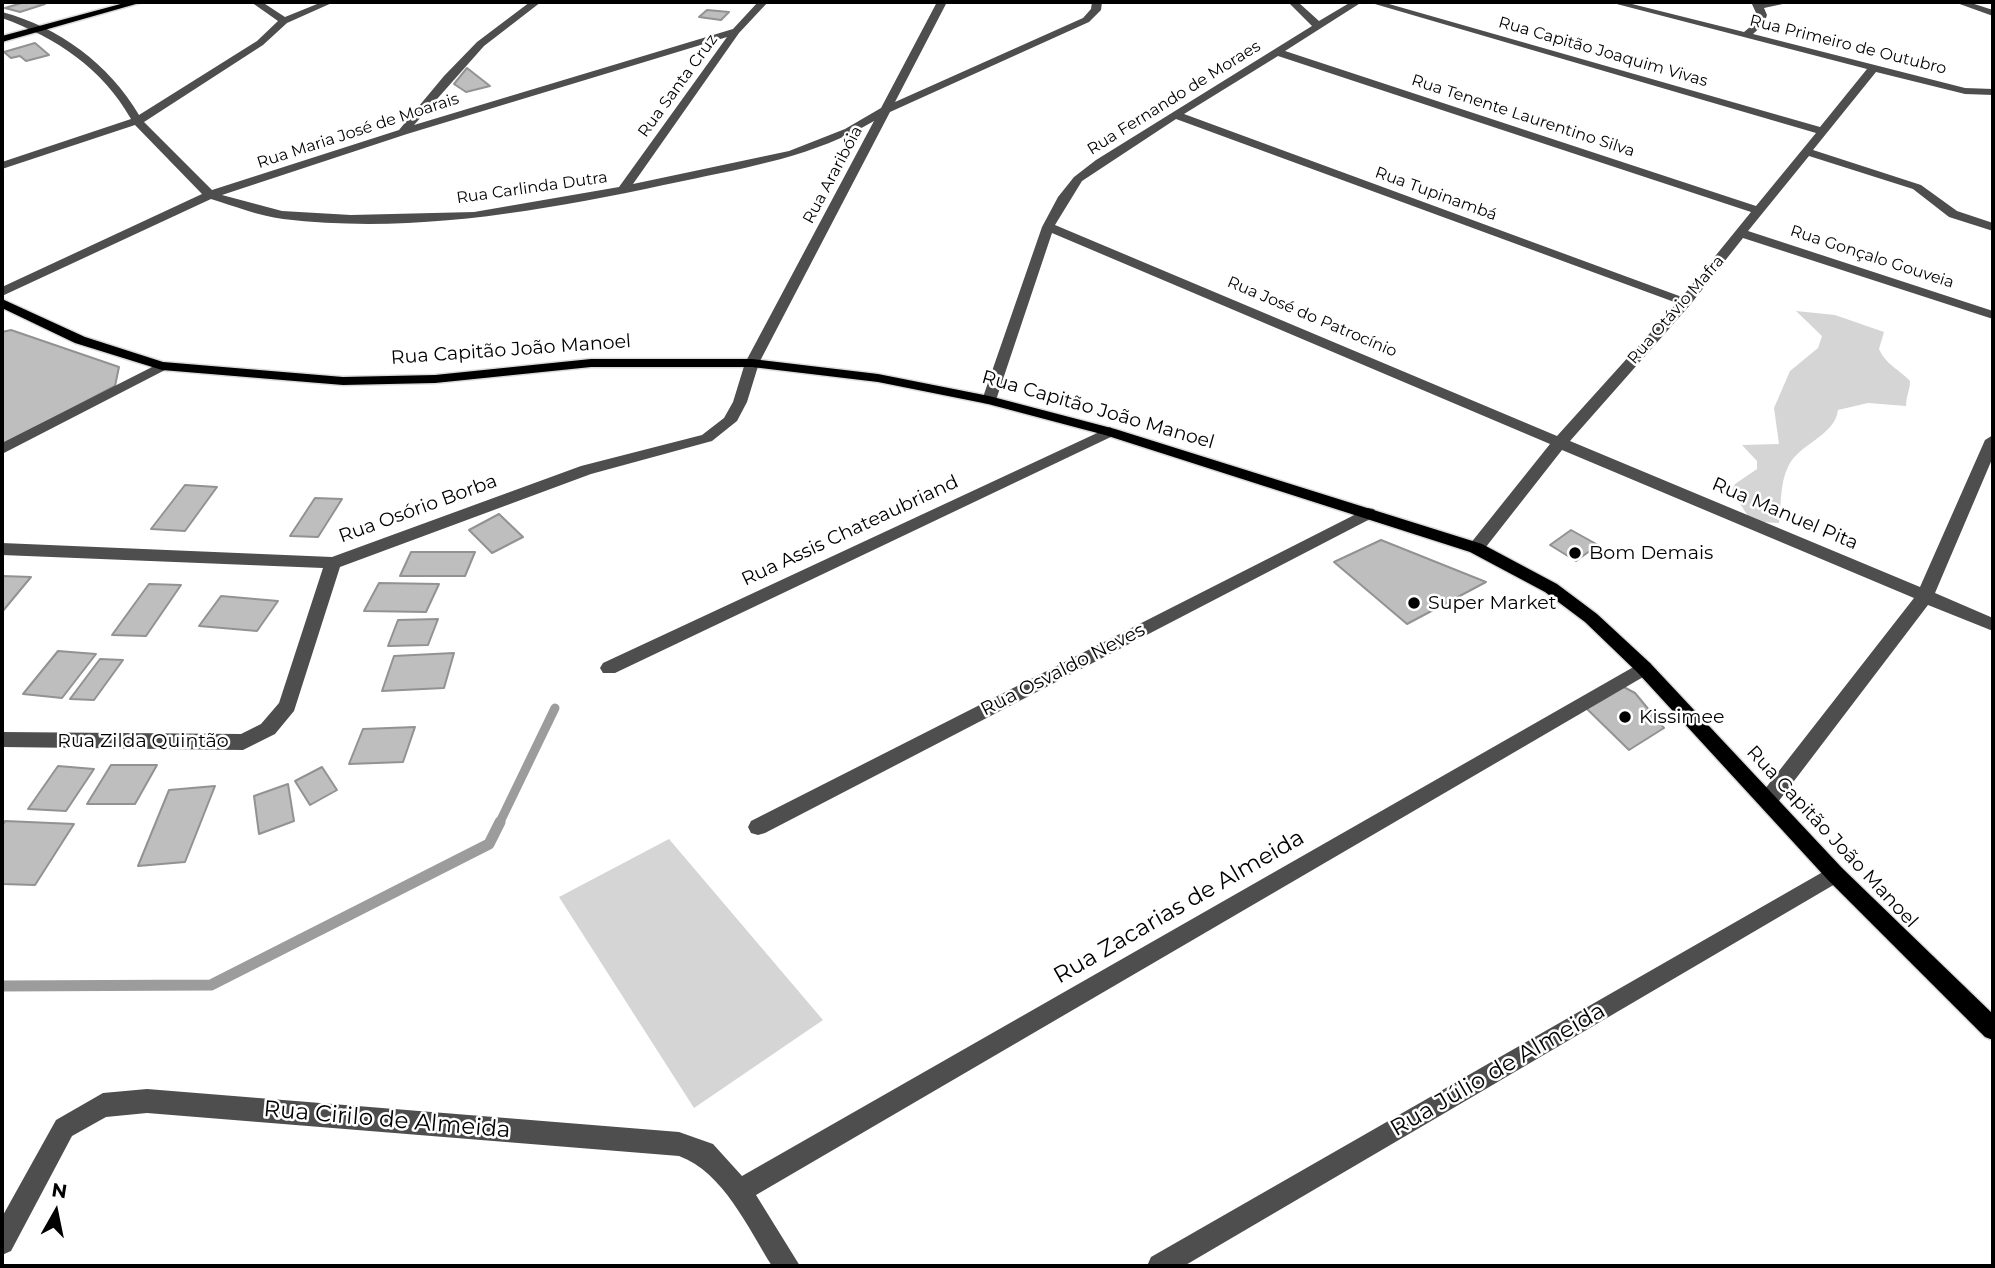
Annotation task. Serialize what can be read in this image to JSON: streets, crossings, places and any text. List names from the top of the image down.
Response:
{
  "streets": {
    "main road": ["Rua Capitão João Manoel"],
    "street": [
      "Rua Primeiro de Outubro",
      "Rua Capitão Joaquim Vivas",
      "Rua Santa Cruz",
      "Rua Fernando de Moraes",
      "Rua Tenente Laurentino Silva",
      "Rua Maria José de Moarais",
      "Rua Araribóia",
      "Rua Carlinda Dutra",
      "Rua Tupinambá",
      "Rua Gonçalo Gouveia",
      "Rua Otávio Mafra",
      "Rua José do Patrocínio",
      "Rua Osório Borba",
      "Rua Manuel Pita",
      "Rua Assis Chateaubriand",
      "Rua Osvaldo Neves",
      "Rua Zilda Quintão",
      "Rua Zacarias de Almeida",
      "Rua Júlio de Almeida",
      "Rua Cirilo de Almeida"
    ]
  },
  "crossings": [
    ["Rua Primeiro de Outubro", "Rua Otávio Mafra"],
    ["Rua Capitão Joaquim Vivas", "Rua Otávio Mafra"],
    ["Rua Santa Cruz", "Rua Maria José de Moarais"],
    ["Rua Santa Cruz", "Rua Carlinda Dutra"],
    ["Rua Fernando de Moraes", "Rua Tenente Laurentino Silva"],
    ["Rua Fernando de Moraes", "Rua Tupinambá"],
    ["Rua Fernando de Moraes", "Rua José do Patrocínio"],
    ["Rua Fernando de Moraes", "Rua Capitão João Manoel"],
    ["Rua Tenente Laurentino Silva", "Rua Otávio Mafra"],
    ["Rua Maria José de Moarais", "Rua Carlinda Dutra"],
    ["Rua Araribóia", "Rua Carlinda Dutra"],
    ["Rua Araribóia", "Rua Capitão João Manoel"],
    ["Rua Araribóia", "Rua Osório Borba"],
    ["Rua Tupinambá", "Rua Otávio Mafra"],
    ["Rua Gonçalo Gouveia", "Rua Otávio Mafra"],
    ["Rua Otávio Mafra", "Rua José do Patrocínio"],
    ["Rua Otávio Mafra", "Rua Capitão João Manoel"],
    ["Rua Otávio Mafra", "Rua Manuel Pita"],
    ["Rua José do Patrocínio", "Rua Manuel Pita"],
    ["Rua Capitão João Manoel", "Rua Osório Borba"],
    ["Rua Capitão João Manoel", "Rua Assis Chateaubriand"],
    ["Rua Capitão João Manoel", "Rua Osvaldo Neves"],
    ["Rua Capitão João Manoel", "Rua Zacarias de Almeida"],
    ["Rua Capitão João Manoel", "Rua Júlio de Almeida"],
    ["Rua Osório Borba", "Rua Zilda Quintão"],
    ["Rua Zacarias de Almeida", "Rua Cirilo de Almeida"]
  ],
  "places": ["Bom Demais", "Super Market", "Kissimee"],
  "north": "top"
}
